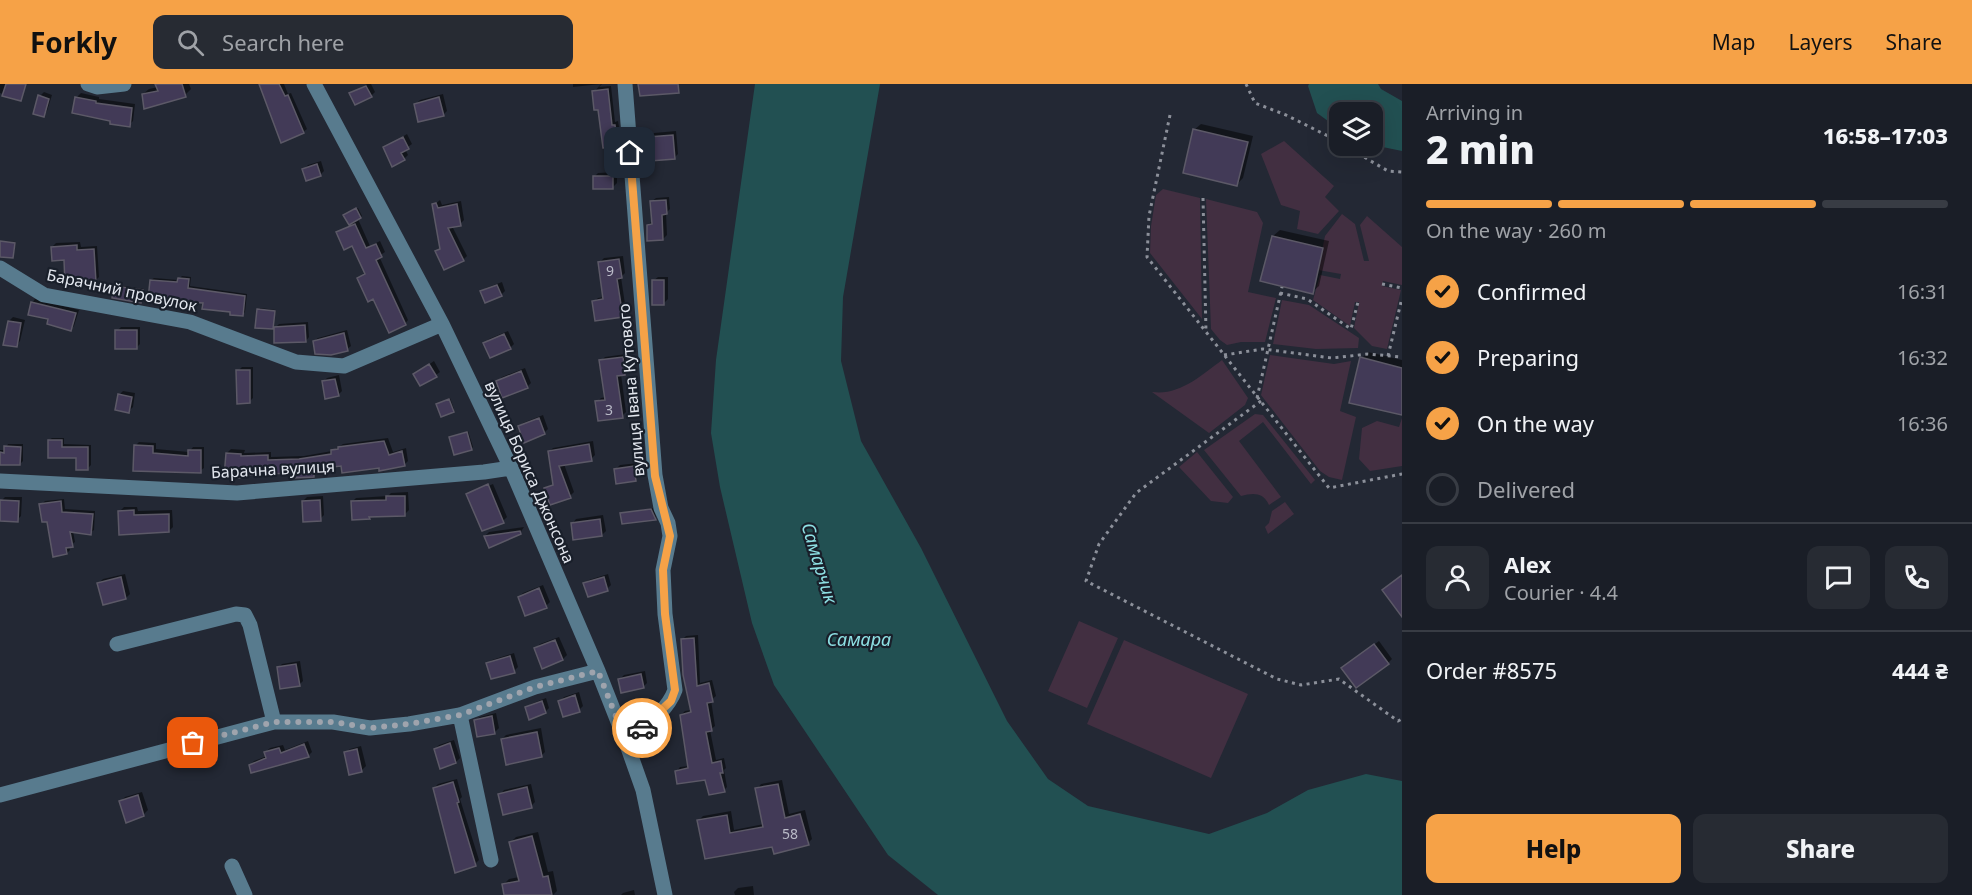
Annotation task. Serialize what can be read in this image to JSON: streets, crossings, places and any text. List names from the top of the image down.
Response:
{
  "streets": {
    "street": [
      "Барачний провулок",
      "вулиця Івана Кутового",
      "Барачна вулиця",
      "вулиця Бориса Джонсона"
    ]
  },
  "crossings": [
    ["Барачний провулок", "вулиця Бориса Джонсона"],
    ["вулиця Івана Кутового", "вулиця Бориса Джонсона"],
    ["Барачна вулиця", "вулиця Бориса Джонсона"]
  ],
  "water": ["Самарчик", "Самара"],
  "house_numbers": ["9", "3", "58"],
  "page": {
    "header": "Forkly",
    "search": "Search here",
    "nav": ["Map", "Layers", "Share"],
    "heading": ["2 min", "Arriving in", "16:58–17:03"],
    "panel": [
      "Alex",
      "Courier · 4.4",
      "Order #8575",
      "444 ₴"
    ],
    "bar": "On the way · 260 m",
    "list": [
      ["Confirmed", "16:31"],
      ["Preparing", "16:32"],
      ["On the way", "16:36"],
      "Delivered"
    ],
    "buttons": ["Help", "Share"]
  }
}
